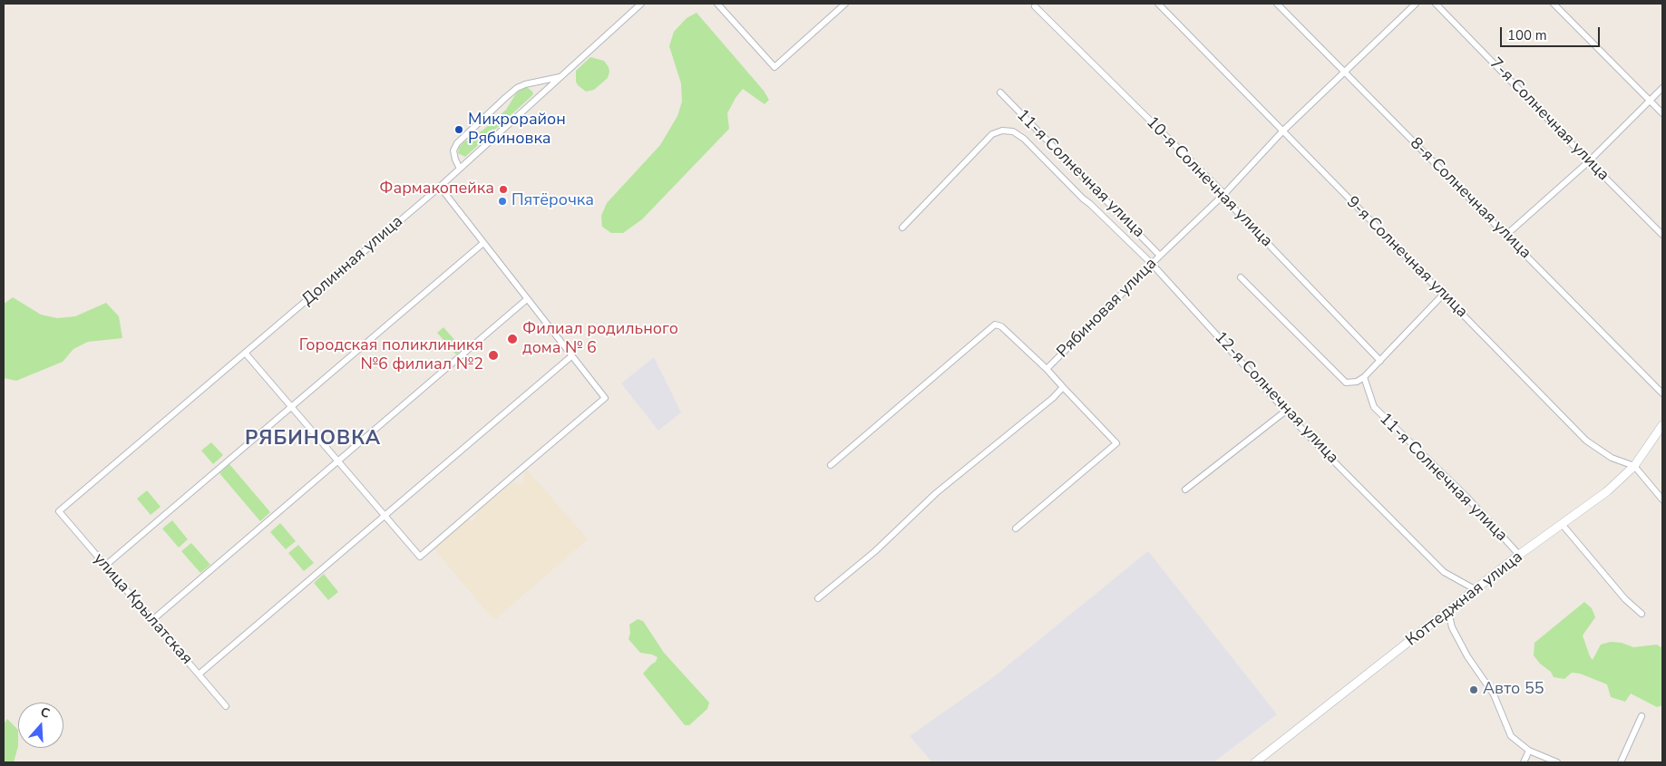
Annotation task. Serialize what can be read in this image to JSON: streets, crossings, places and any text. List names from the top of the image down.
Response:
{
  "streets": {
    "street": [
      "7-я Солнечная улица",
      "11-я Солнечная улица",
      "10-я Солнечная улица",
      "8-я Солнечная улица",
      "9-я Солнечная улица",
      "Долинная улица",
      "Рябиновая улица",
      "12-я Солнечная улица",
      "Коттеджная улица",
      "улица Крылатская"
    ]
  },
  "crossings": [
    ["11-я Солнечная улица", "Рябиновая улица"],
    ["11-я Солнечная улица", "Коттеджная улица"],
    ["10-я Солнечная улица", "Рябиновая улица"],
    ["8-я Солнечная улица", "Рябиновая улица"],
    ["9-я Солнечная улица", "Рябиновая улица"],
    ["9-я Солнечная улица", "Коттеджная улица"],
    ["Долинная улица", "улица Крылатская"],
    ["Рябиновая улица", "12-я Солнечная улица"],
    ["12-я Солнечная улица", "Коттеджная улица"]
  ],
  "districts": ["РЯБИНОВКА"],
  "places": [
    "Микрорайон Рябиновка",
    "Фармакопейка",
    "Пятёрочка",
    "Филиал родильного дома № 6",
    "Городская поликлиникя №6 филиал №2",
    "Авто 55"
  ],
  "scale_bar": "100 m",
  "north": "top"
}
